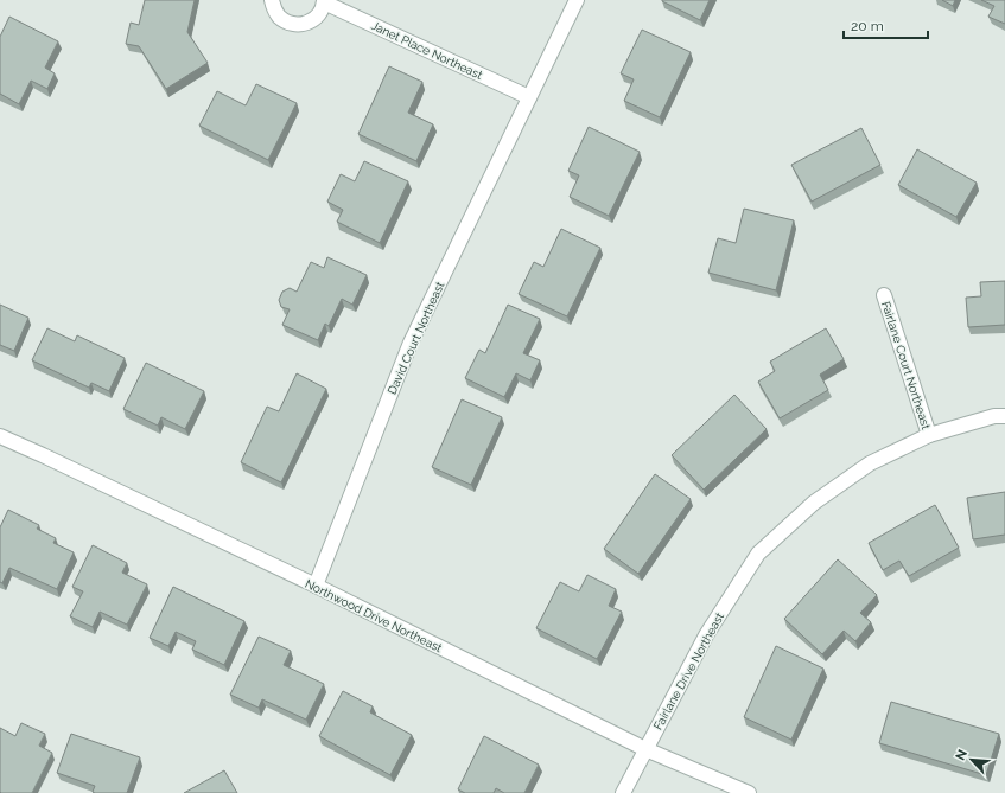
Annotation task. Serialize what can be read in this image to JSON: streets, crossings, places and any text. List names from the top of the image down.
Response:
{
  "streets": {
    "street": [
      "Janet Place Northeast",
      "David Court Northeast",
      "Fairlane Court Northeast",
      "Northwood Drive Northeast",
      "Fairlane Drive Northeast"
    ]
  },
  "crossings": [
    ["Janet Place Northeast", "David Court Northeast"],
    ["David Court Northeast", "Northwood Drive Northeast"],
    ["Fairlane Court Northeast", "Fairlane Drive Northeast"],
    ["Northwood Drive Northeast", "Fairlane Drive Northeast"]
  ],
  "scale_bar": "20 m",
  "north": "top left"
}
